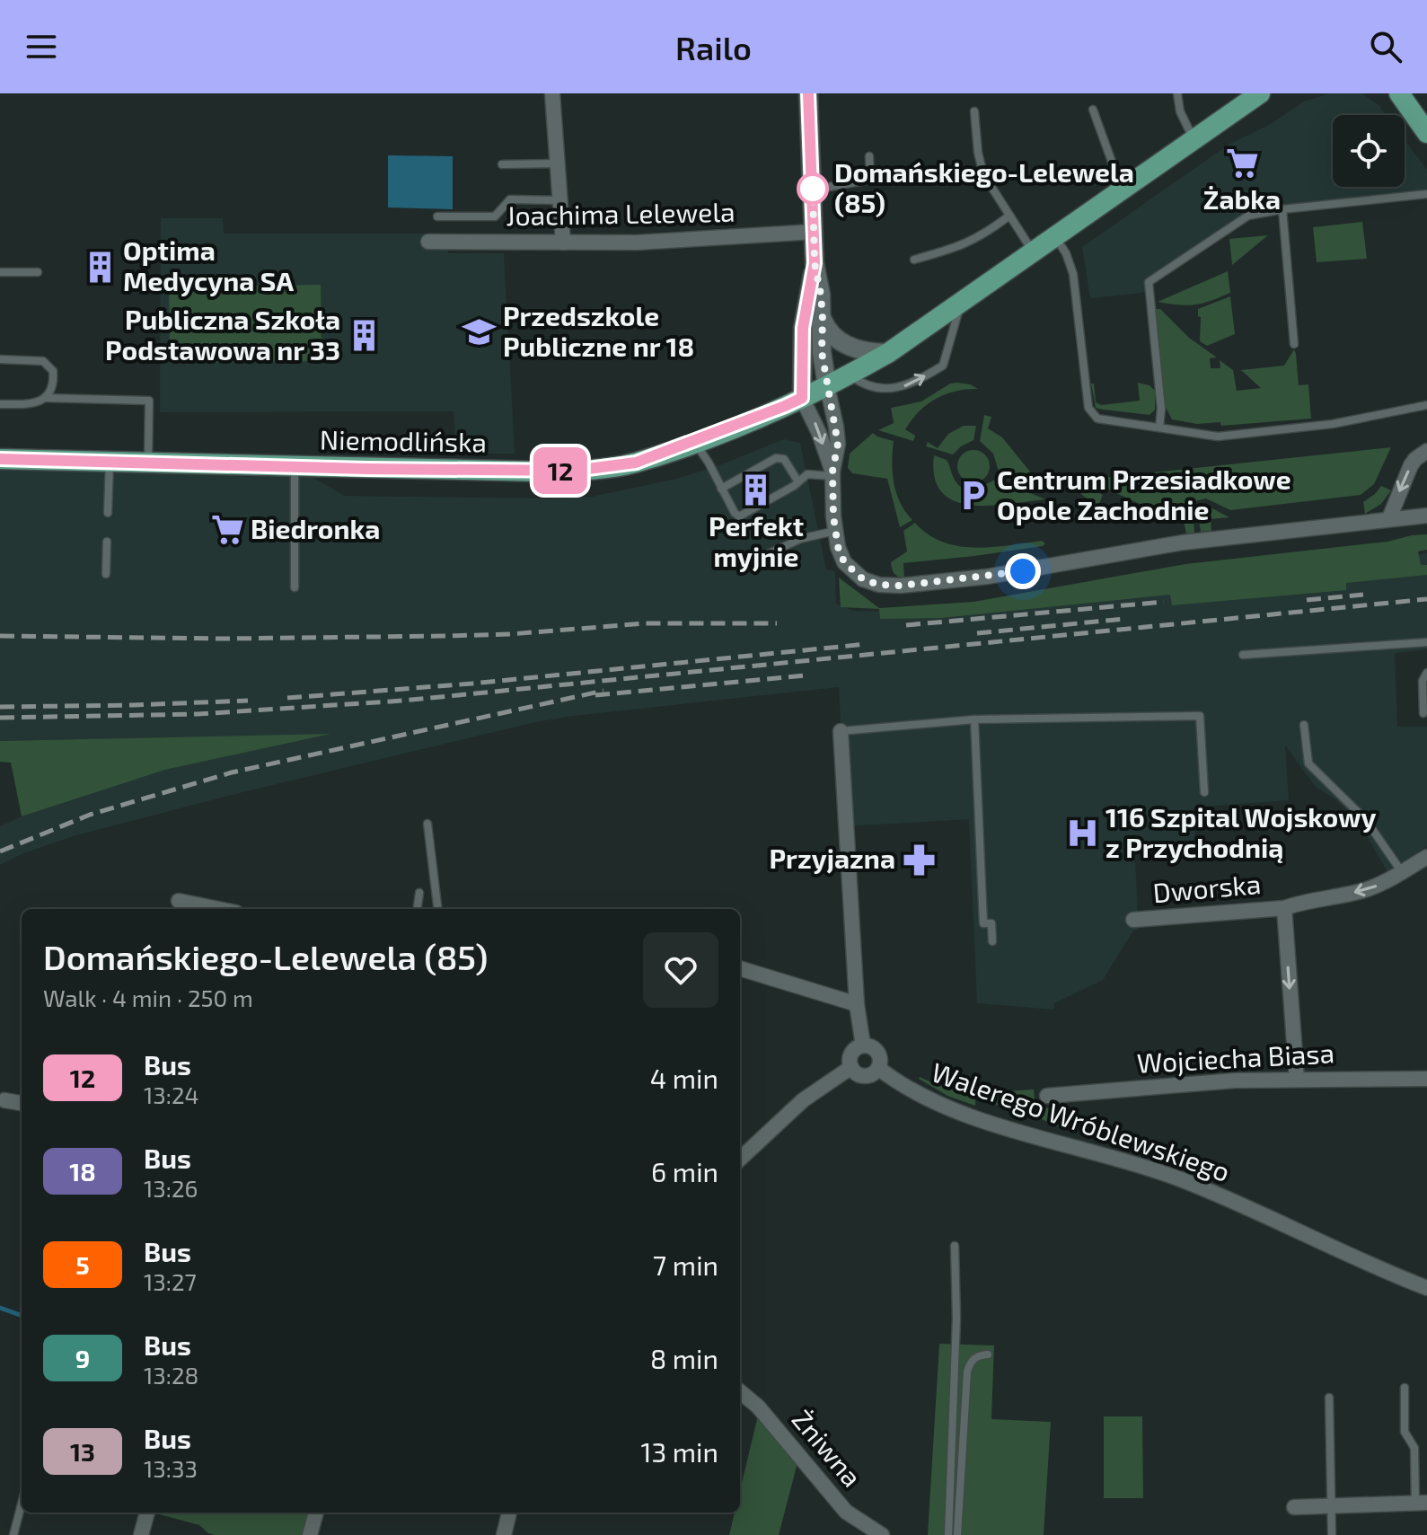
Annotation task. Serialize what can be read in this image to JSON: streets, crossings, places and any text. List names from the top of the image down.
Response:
{
  "streets": {
    "main road": ["Niemodlińska"],
    "street": [
      "Joachima Lelewela",
      "Dworska",
      "Wojciecha Biasa",
      "Walerego Wróblewskiego",
      "Żniwna"
    ]
  },
  "crossings": [
    ["Dworska", "Wojciecha Biasa"]
  ],
  "places": {
    "supermarket": ["Żabka", "Biedronka"],
    "other": ["Domańskiego-Lelewela (85)"],
    "building": ["Optima Medycyna SA", "Publiczna Szkoła Podstawowa nr 33", "Perfekt myjnie"],
    "school or university": ["Przedszkole Publiczne nr 18"],
    "parking": ["Centrum Przesiadkowe Opole Zachodnie"],
    "hospital": ["116 Szpital Wojskowy z Przychodnią"],
    "pharmacy": ["Przyjazna"]
  },
  "lines": ["bus line 12"],
  "page": {
    "header": "Railo",
    "on_map": "12",
    "heading": ["Domańskiego-Lelewela (85)", "Walk · 4 min · 250 m"],
    "list": [
      {
        "mark": "12",
        "name": "Bus",
        "note": "13:24",
        "value": "4 min"
      },
      {
        "mark": "18",
        "name": "Bus",
        "note": "13:26",
        "value": "6 min"
      },
      {
        "mark": "5",
        "name": "Bus",
        "note": "13:27",
        "value": "7 min"
      },
      {
        "mark": "9",
        "name": "Bus",
        "note": "13:28",
        "value": "8 min"
      },
      {
        "mark": "13",
        "name": "Bus",
        "note": "13:33",
        "value": "13 min"
      }
    ]
  }
}
